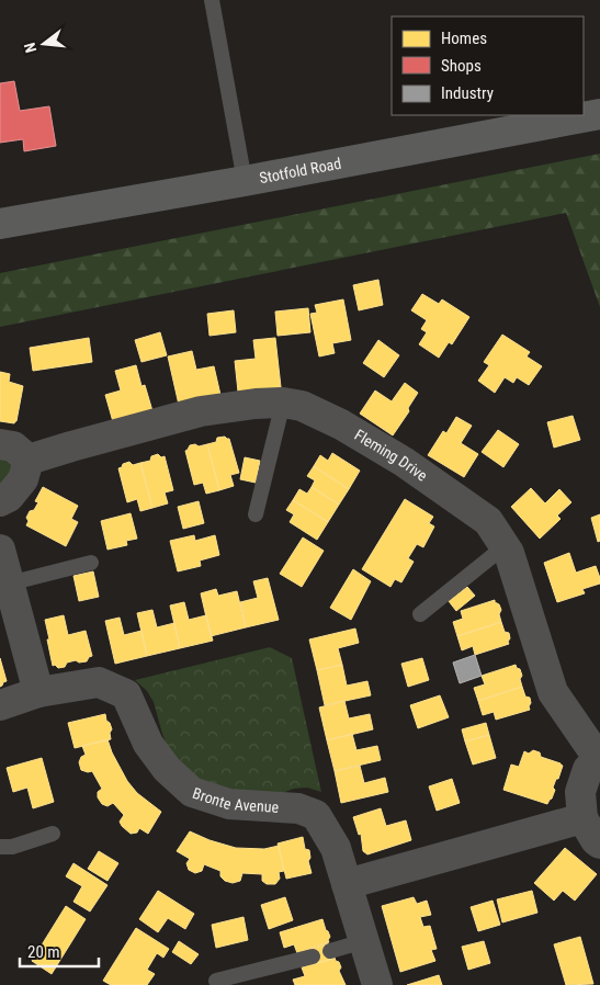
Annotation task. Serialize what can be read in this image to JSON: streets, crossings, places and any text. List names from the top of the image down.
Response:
{
  "streets": {
    "street": ["Stotfold Road", "Fleming Drive", "Bronte Avenue"]
  },
  "legend": ["Homes", "Shops", "Industry"],
  "scale_bar": "20 m",
  "north": "left"
}
